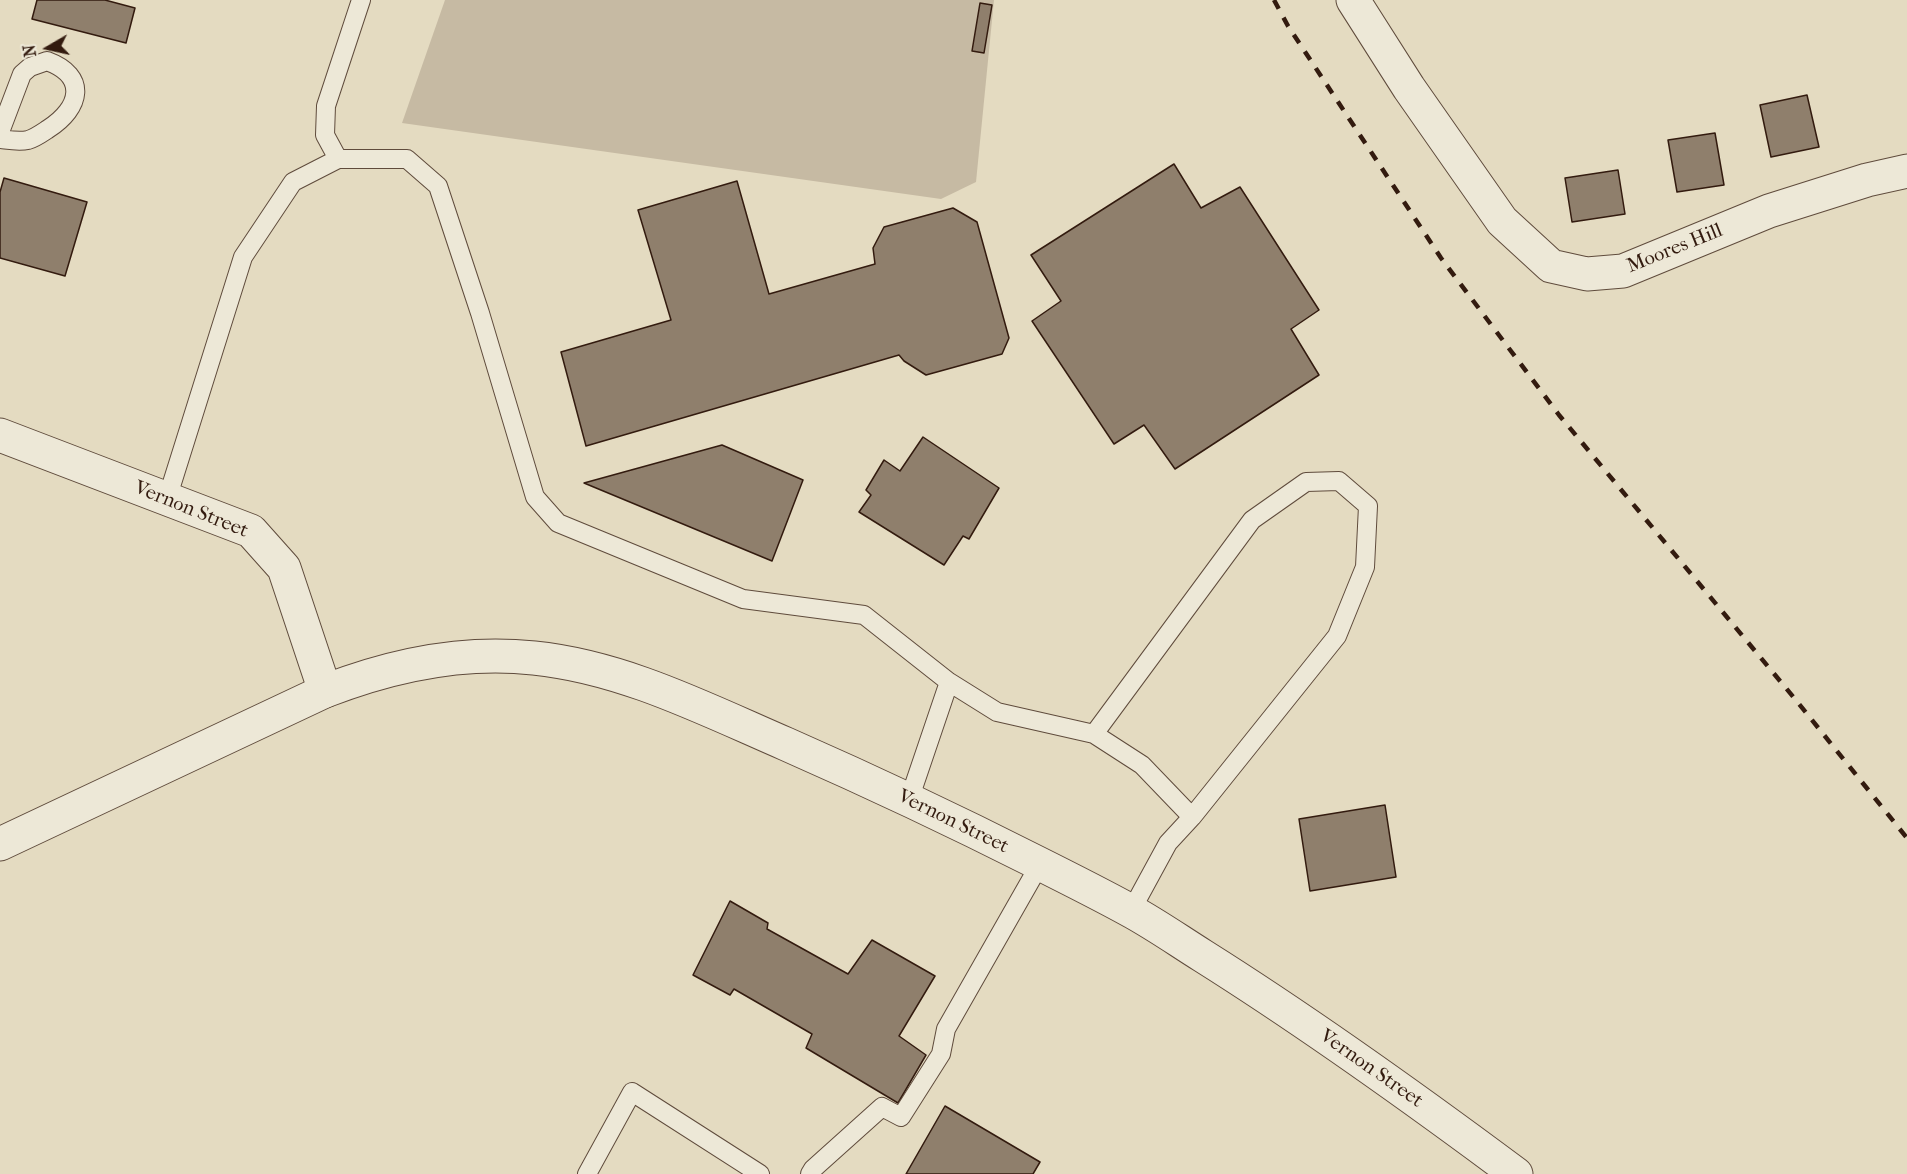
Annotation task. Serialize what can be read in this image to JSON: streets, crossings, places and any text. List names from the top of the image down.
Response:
{
  "streets": {
    "street": ["Moores Hill", "Vernon Street"]
  },
  "north": "left"
}
